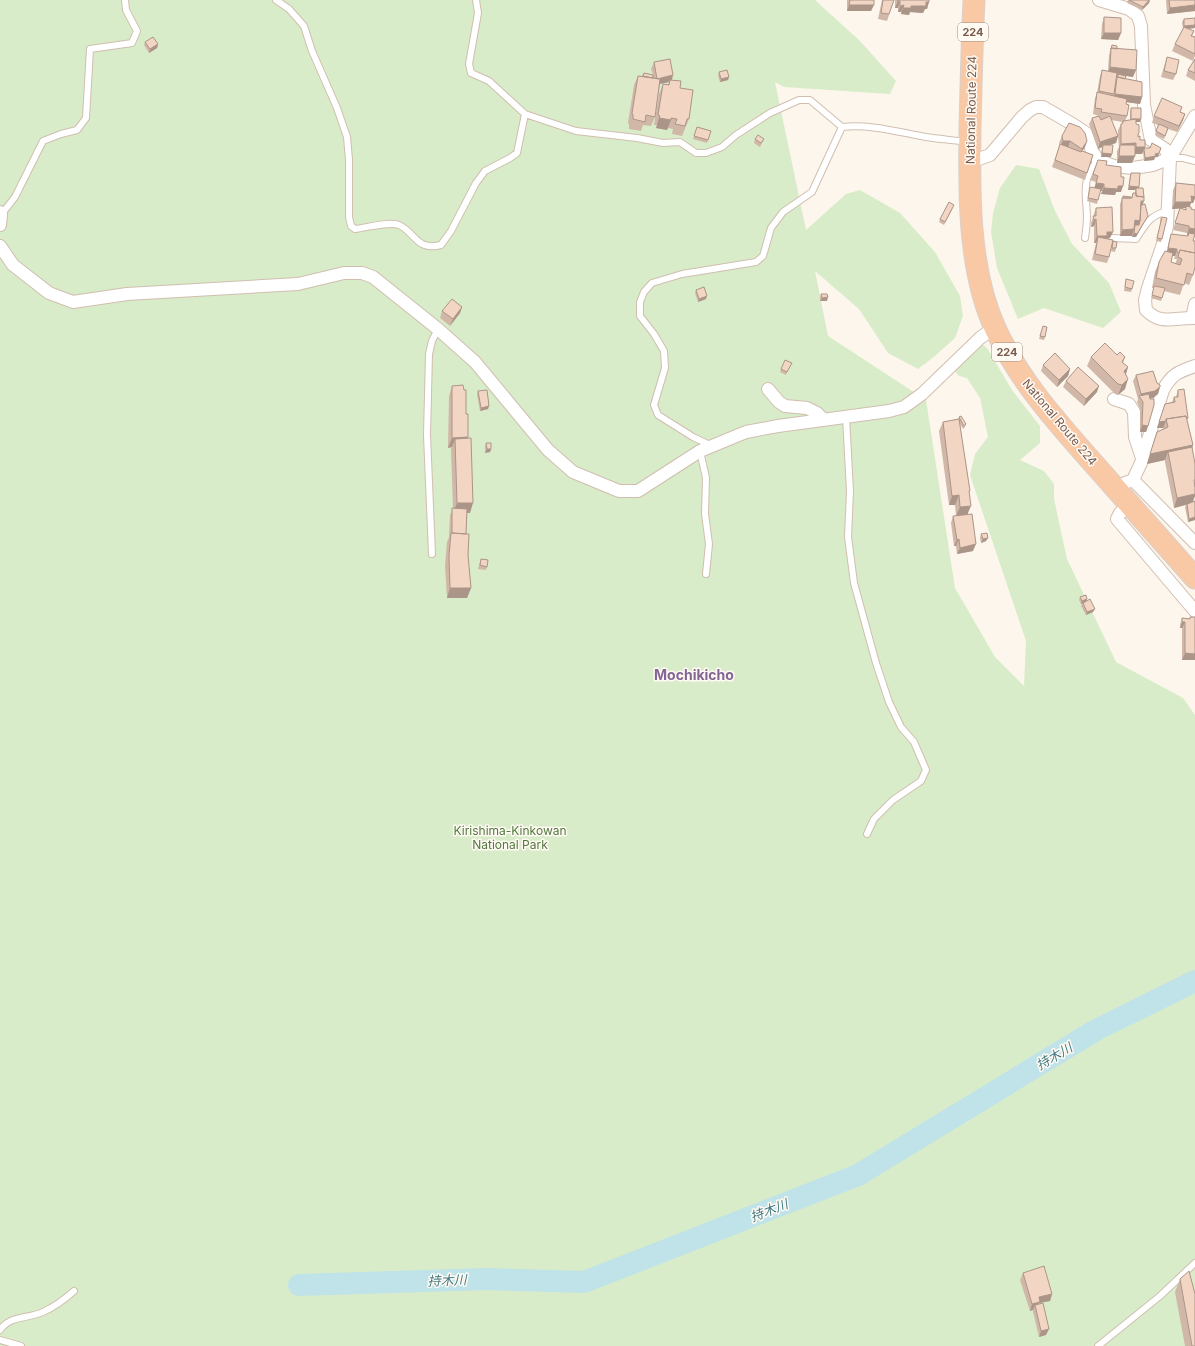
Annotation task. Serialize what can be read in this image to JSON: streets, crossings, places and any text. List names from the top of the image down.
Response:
{
  "streets": {
    "highway": ["224", "National Route 224"]
  },
  "districts": ["Mochikicho"],
  "water": ["持木川"],
  "parks": ["Kirishima-Kinkowan National Park"]
}
